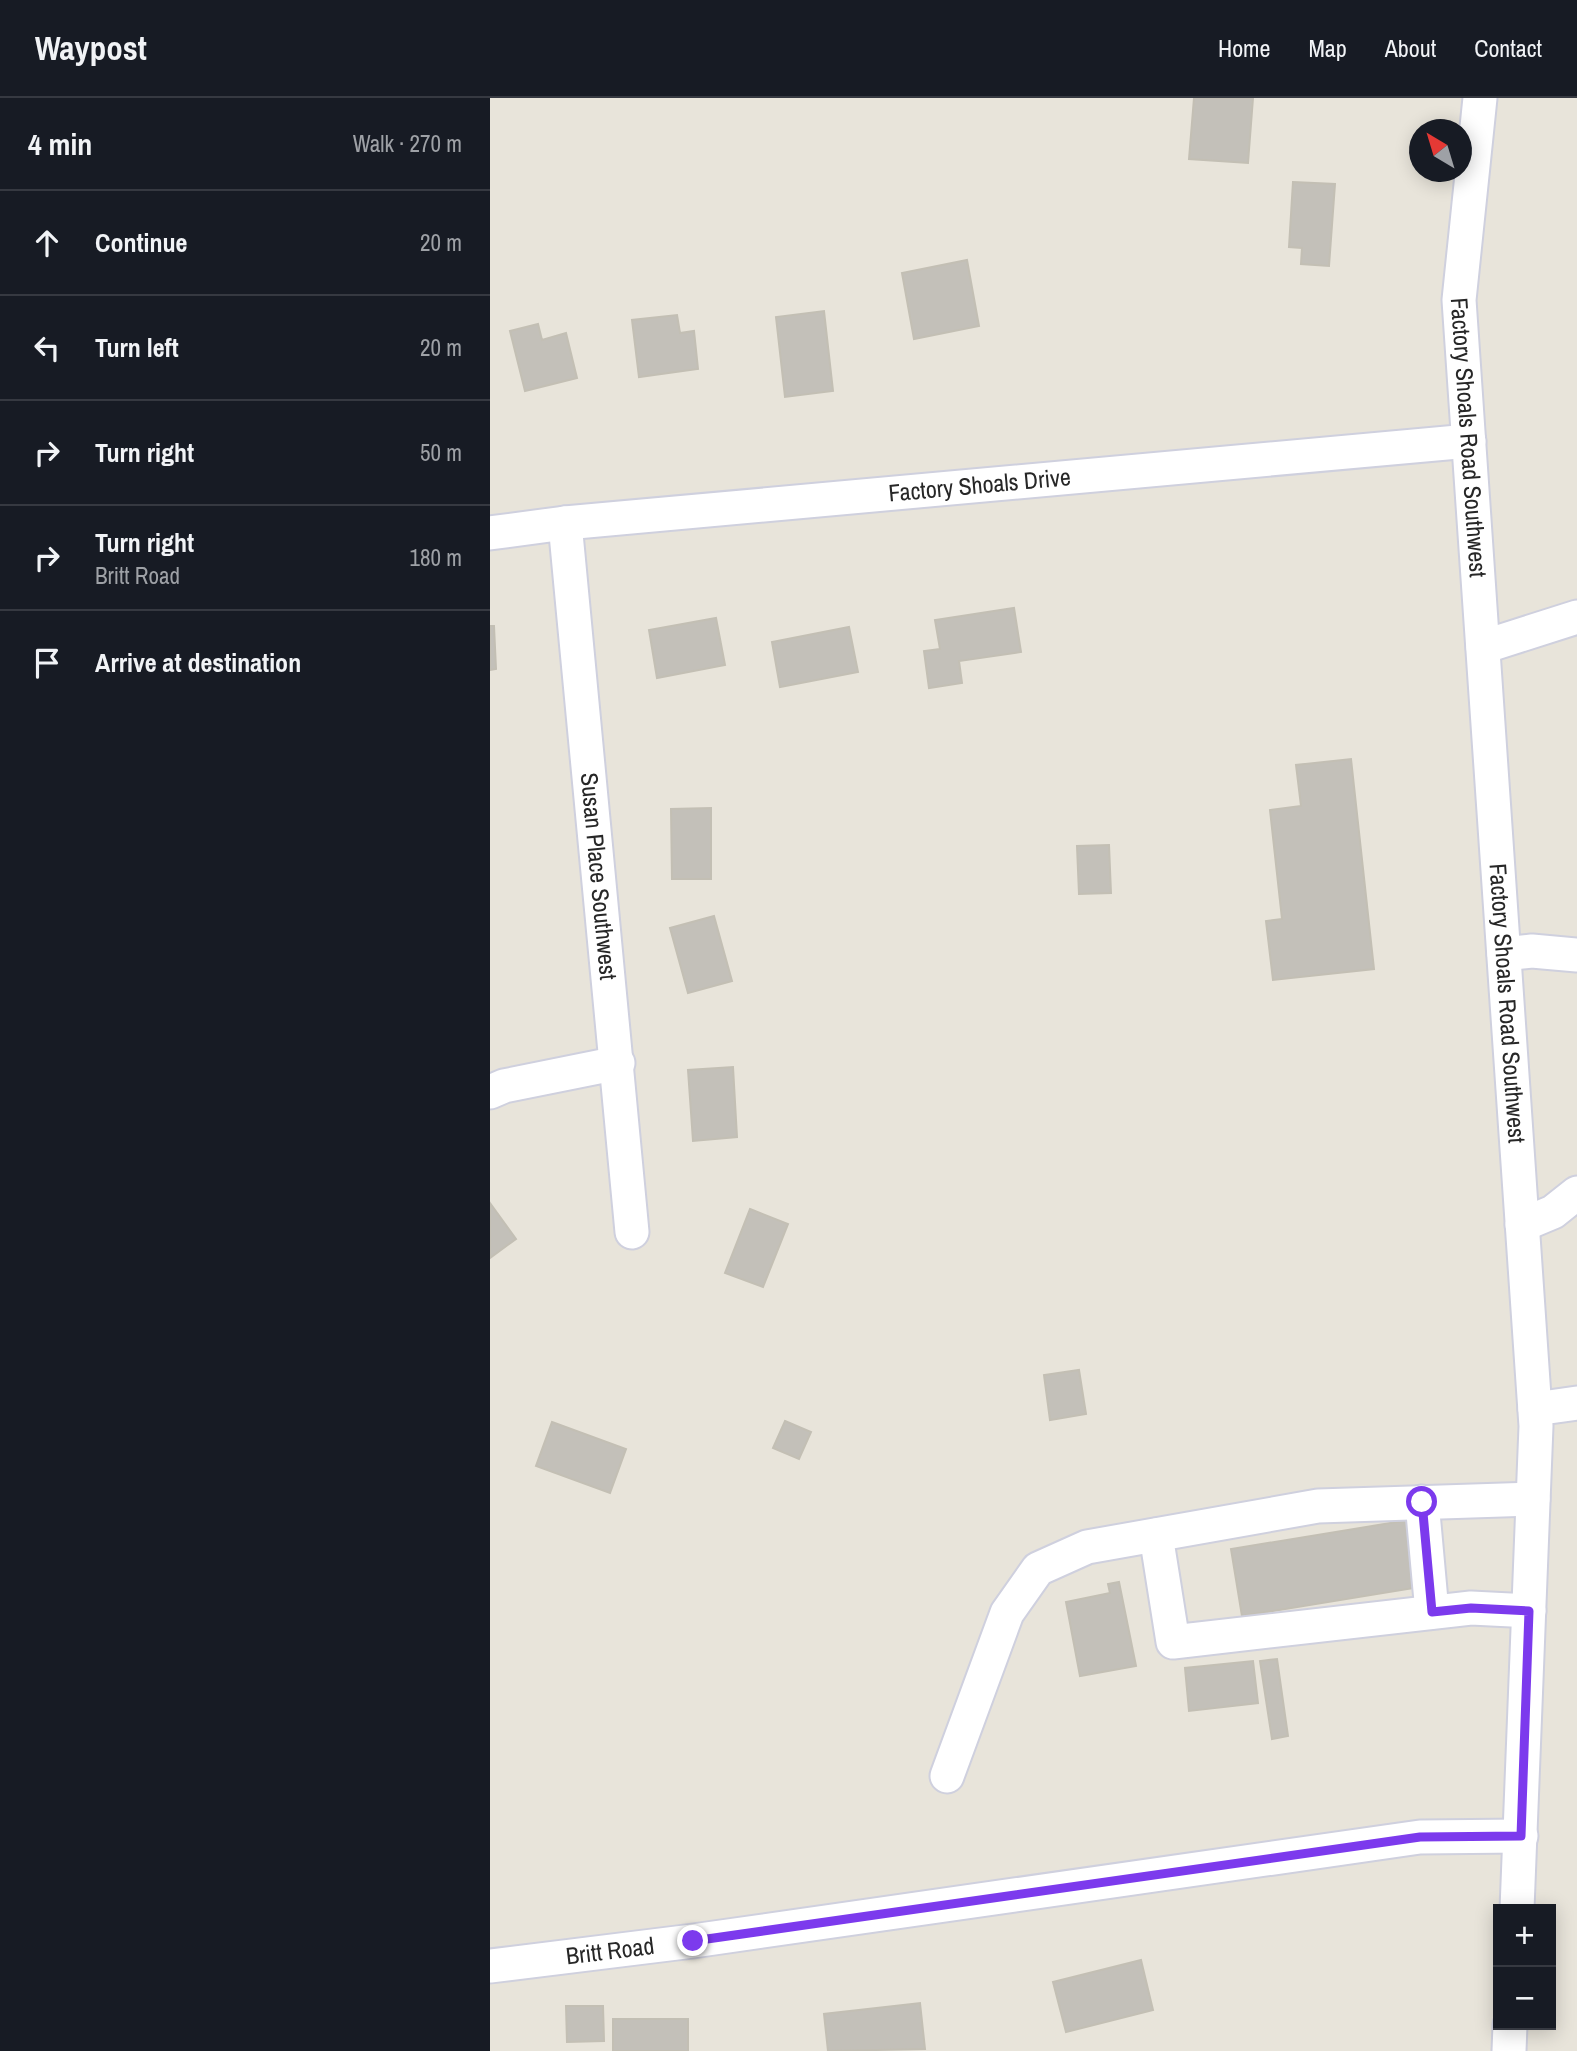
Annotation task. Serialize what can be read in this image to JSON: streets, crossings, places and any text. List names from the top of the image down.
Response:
{
  "streets": {
    "street": [
      "Factory Shoals Road Southwest",
      "Factory Shoals Drive",
      "Susan Place Southwest",
      "Britt Road"
    ]
  },
  "crossings": [
    ["Factory Shoals Road Southwest", "Factory Shoals Drive"],
    ["Factory Shoals Road Southwest", "Britt Road"],
    ["Factory Shoals Drive", "Susan Place Southwest"]
  ],
  "north": "top left",
  "page": {
    "header": "Waypost",
    "nav": [
      "Home",
      "Map",
      "About",
      "Contact"
    ],
    "heading": ["4 min", "Walk · 270 m"],
    "list": [
      ["Continue", "20 m"],
      ["Turn left", "20 m"],
      ["Turn right", "50 m"],
      ["Turn right", "Britt Road", "180 m"],
      "Arrive at destination"
    ],
    "map_buttons": ["+", "−"]
  }
}
